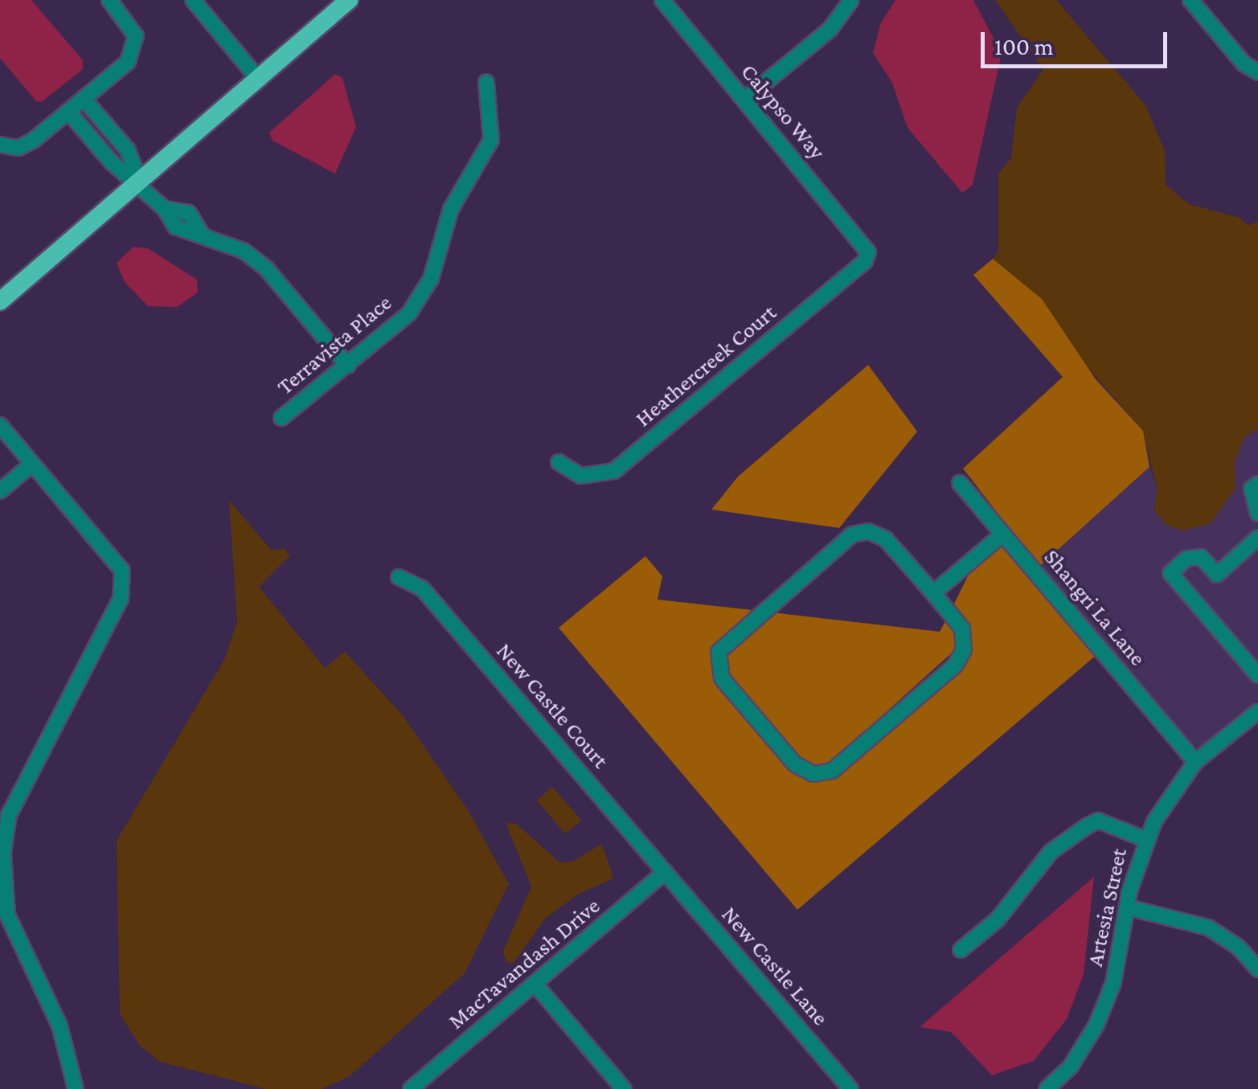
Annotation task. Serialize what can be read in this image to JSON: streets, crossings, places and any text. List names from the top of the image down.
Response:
{
  "streets": {
    "street": [
      "Calypso Way",
      "Terravista Place",
      "Heathercreek Court",
      "Shangri La Lane",
      "New Castle Court",
      "Artesia Street",
      "MacTavandash Drive",
      "New Castle Lane"
    ]
  },
  "crossings": [
    ["Calypso Way", "Heathercreek Court"],
    ["Shangri La Lane", "Artesia Street"],
    ["New Castle Court", "MacTavandash Drive"],
    ["New Castle Court", "New Castle Lane"],
    ["MacTavandash Drive", "New Castle Lane"]
  ],
  "scale_bar": "100 m"
}
